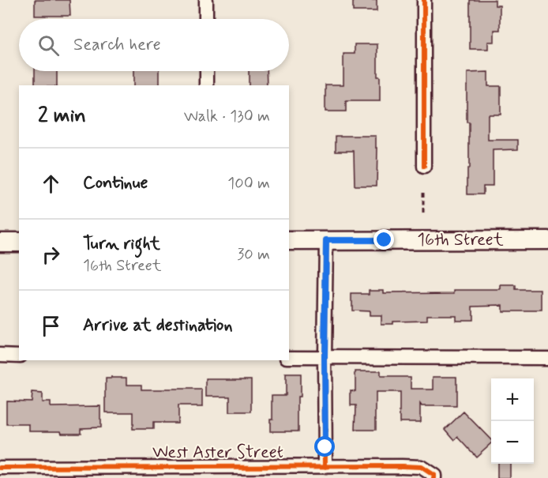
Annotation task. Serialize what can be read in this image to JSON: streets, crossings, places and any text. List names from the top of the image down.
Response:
{
  "streets": {
    "main road": ["16th Street"],
    "street": ["West Aster Street"]
  },
  "page": {
    "search": "Search here",
    "heading": ["2 min", "Walk · 130 m"],
    "list": [
      ["Continue", "100 m"],
      ["Turn right", "16th Street", "30 m"],
      "Arrive at destination"
    ],
    "map_buttons": ["+", "−"]
  }
}
